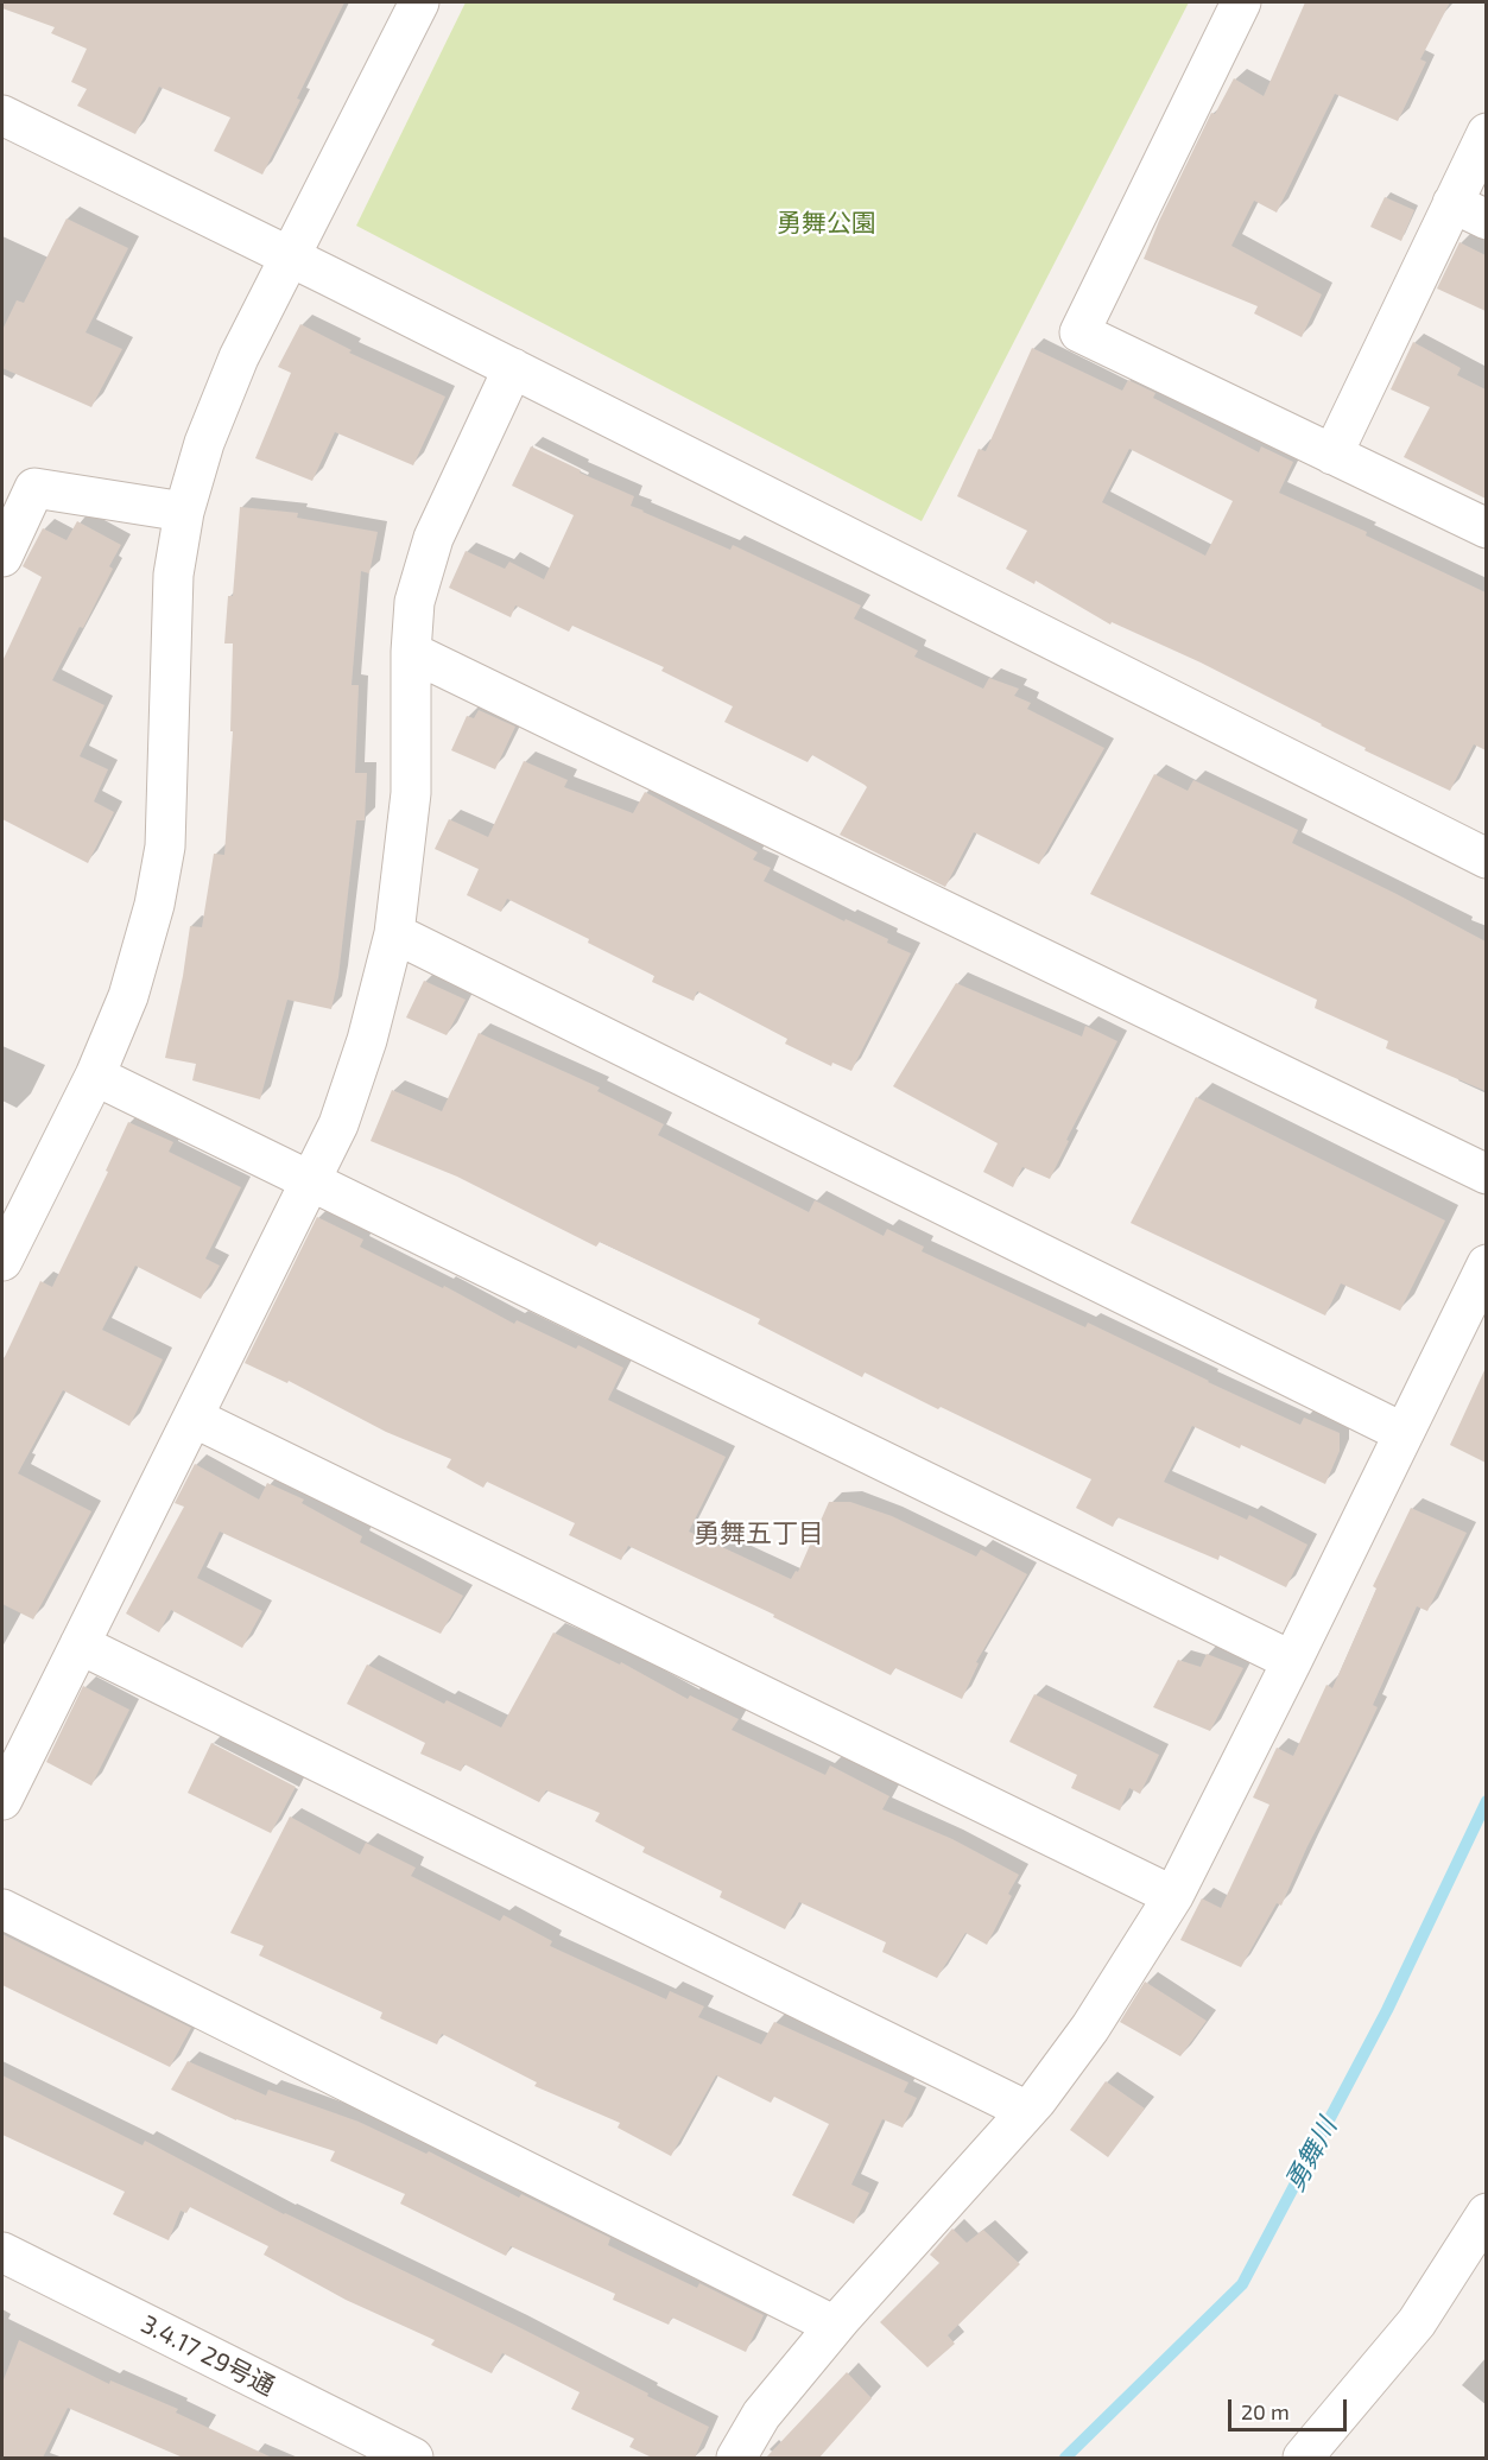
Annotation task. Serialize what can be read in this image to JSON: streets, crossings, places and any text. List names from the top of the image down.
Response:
{
  "streets": {
    "street": ["3.4.17 29号通"]
  },
  "districts": ["勇舞五丁目"],
  "water": ["勇舞川"],
  "parks": ["勇舞公園"],
  "scale_bar": "20 m"
}
